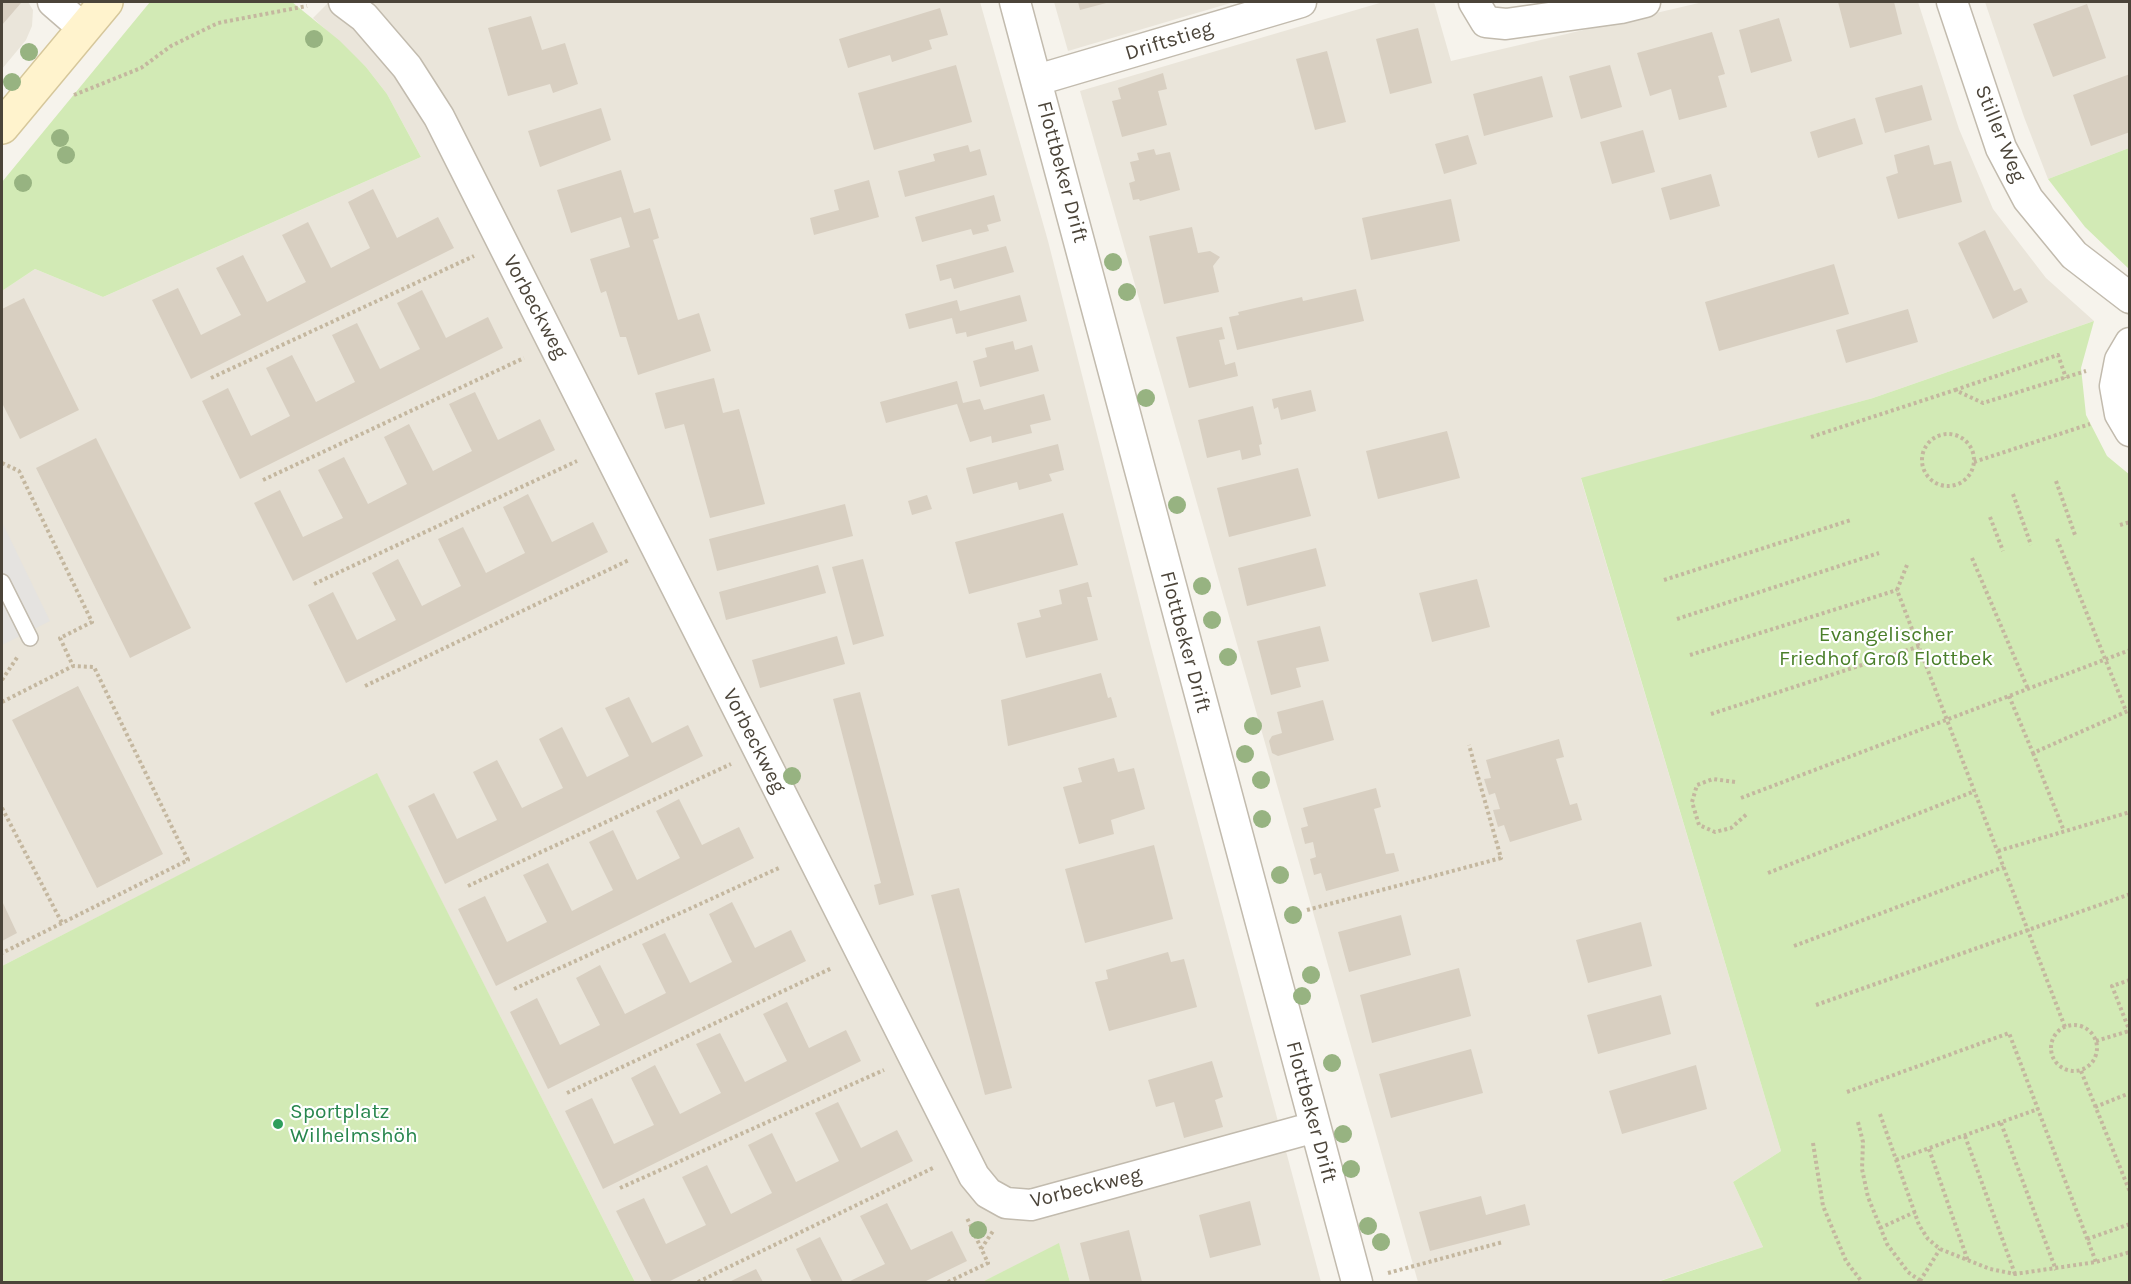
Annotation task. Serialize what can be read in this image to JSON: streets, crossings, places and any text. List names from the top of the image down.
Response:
{
  "streets": {
    "street": [
      "Driftstieg",
      "Stiller Weg",
      "Flottbeker Drift",
      "Vorbeckweg"
    ]
  },
  "crossings": [
    ["Driftstieg", "Flottbeker Drift"],
    ["Flottbeker Drift", "Vorbeckweg"]
  ],
  "parks": ["Evangelischer Friedhof Groß Flottbek"],
  "places": ["Sportplatz Wilhelmshöh"]
}
